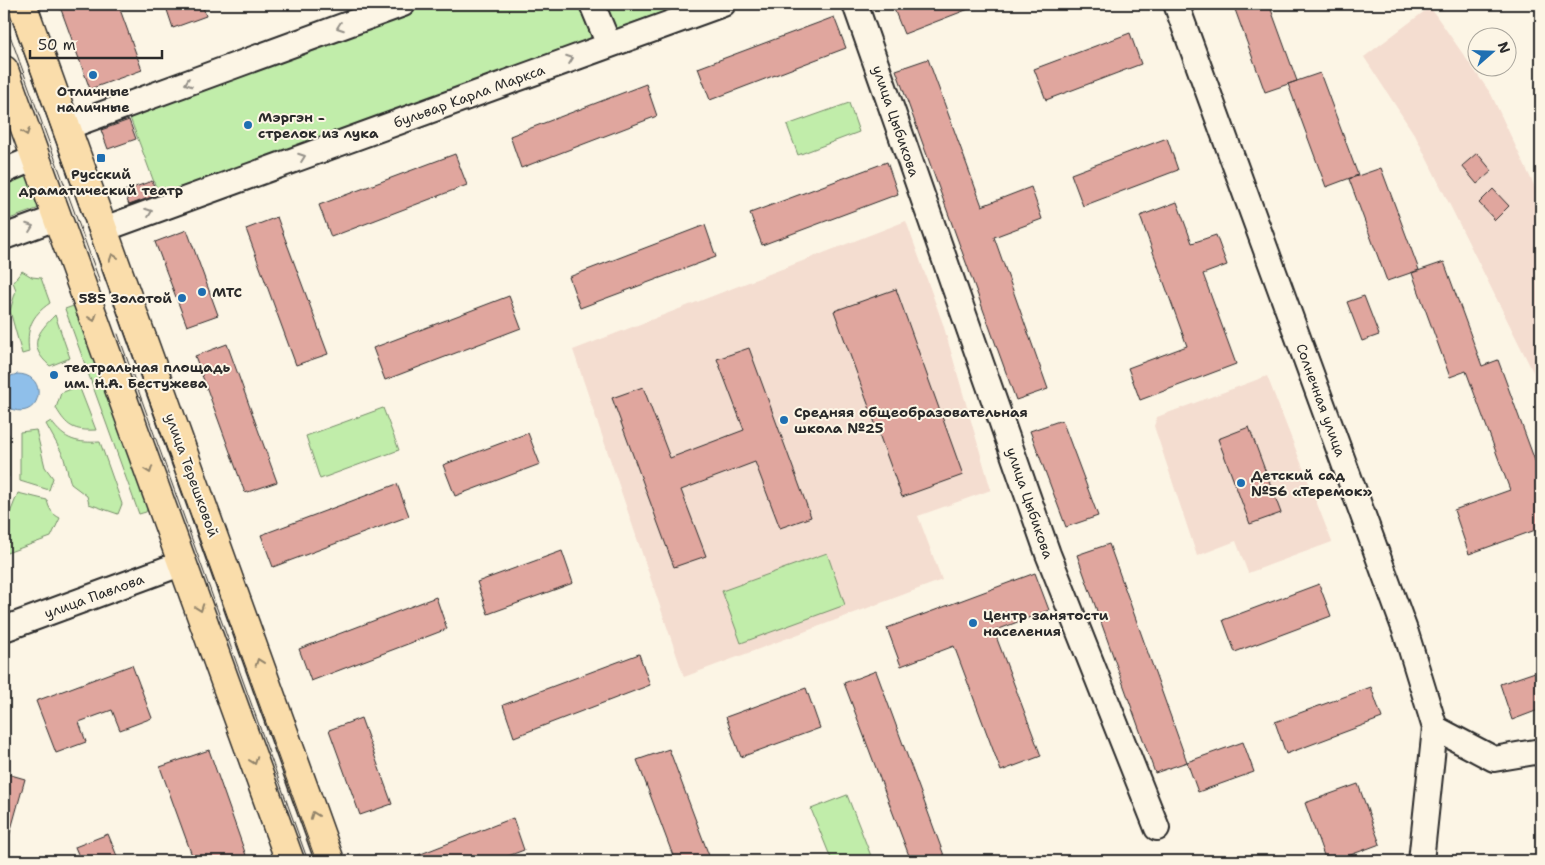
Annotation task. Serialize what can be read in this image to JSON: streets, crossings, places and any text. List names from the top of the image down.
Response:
{
  "streets": {
    "main road": ["улица Терешковой"],
    "street": [
      "бульвар Карла Маркса",
      "улица Цыбикова",
      "Солнечная улица",
      "улица Павлова"
    ]
  },
  "crossings": [
    ["бульвар Карла Маркса", "улица Терешковой"]
  ],
  "places": {
    "other": [
      "Отличные наличные",
      "Мэргэн - стрелок из лука",
      "МТС",
      "585 Золотой",
      "театральная площадь им. Н.А. Бестужева",
      "Средняя общеобразовательная школа №25",
      "Детский сад №56 «Теремок»",
      "Центр занятости населения"
    ],
    "transit": ["Русский драматический театр"]
  },
  "scale_bar": "50 m",
  "north": "right"
}
